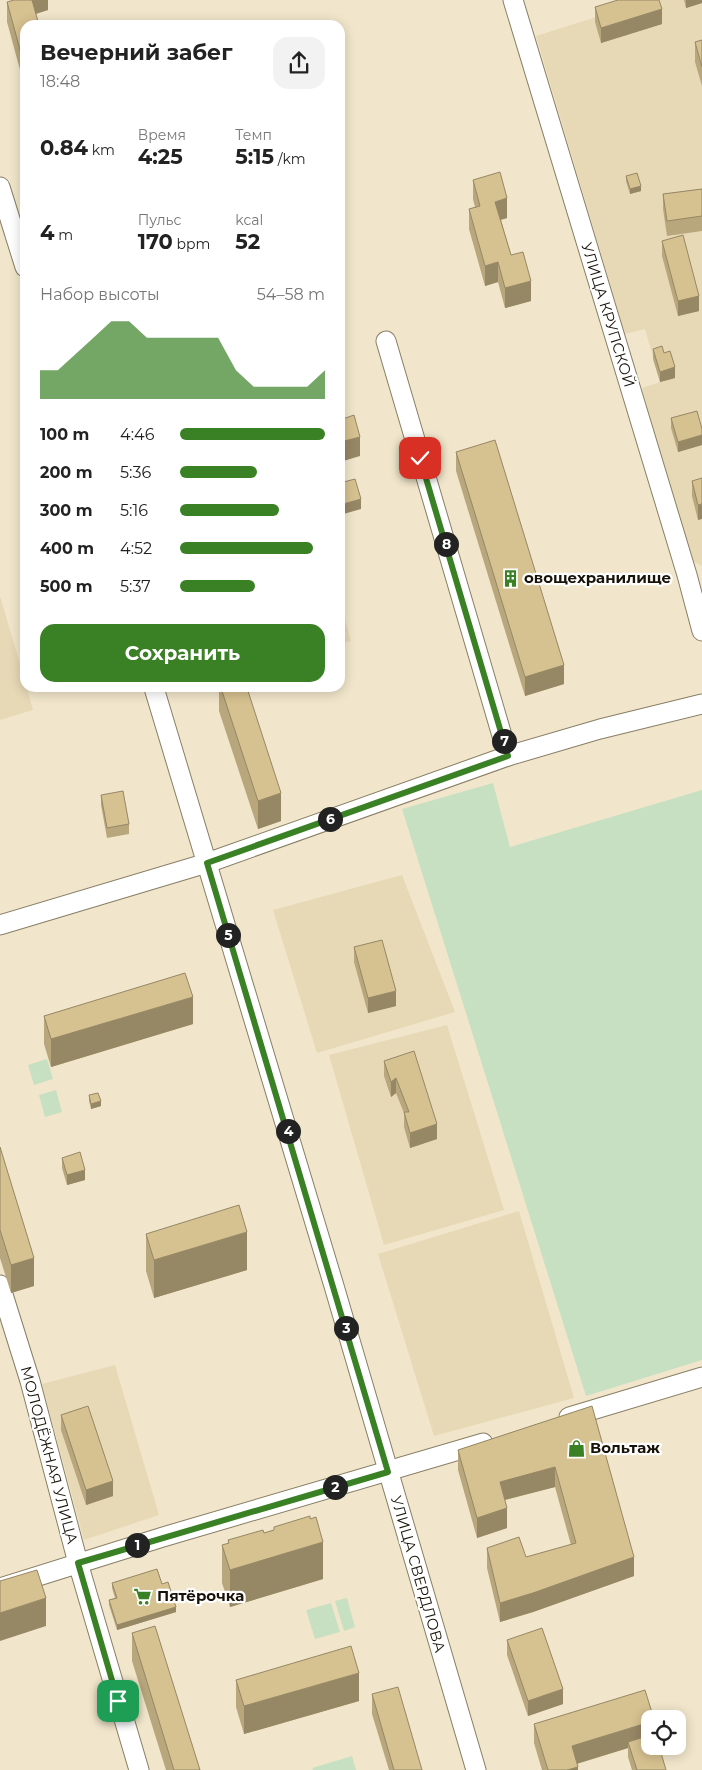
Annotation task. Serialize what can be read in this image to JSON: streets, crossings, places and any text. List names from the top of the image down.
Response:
{
  "streets": {
    "street": ["УЛИЦА КРУПСКОЙ", "МОЛОДЁЖНАЯ УЛИЦА", "УЛИЦА СВЕРДЛОВА"]
  },
  "places": {
    "building": ["овощехранилище"],
    "shop": ["Вольтаж"],
    "supermarket": ["Пятёрочка"]
  },
  "page": {
    "heading": ["Вечерний забег", "18:48"],
    "stats": [
      ["0.84 km"],
      ["Время", "4:25"],
      ["Темп", "5:15 /km"],
      ["4 m"],
      ["Пульс", "170 bpm"],
      ["kcal", "52"]
    ],
    "chart": ["Набор высоты", "54–58 m"],
    "list": [
      {
        "name": "100 m",
        "note": "4:46"
      },
      {
        "name": "200 m",
        "note": "5:36"
      },
      {
        "name": "300 m",
        "note": "5:16"
      },
      {
        "name": "400 m",
        "note": "4:52"
      },
      {
        "name": "500 m",
        "note": "5:37"
      }
    ],
    "pins": [
      "8",
      "7",
      "6",
      "5",
      "4",
      "3",
      "2",
      "1"
    ],
    "buttons": "Сохранить"
  }
}
